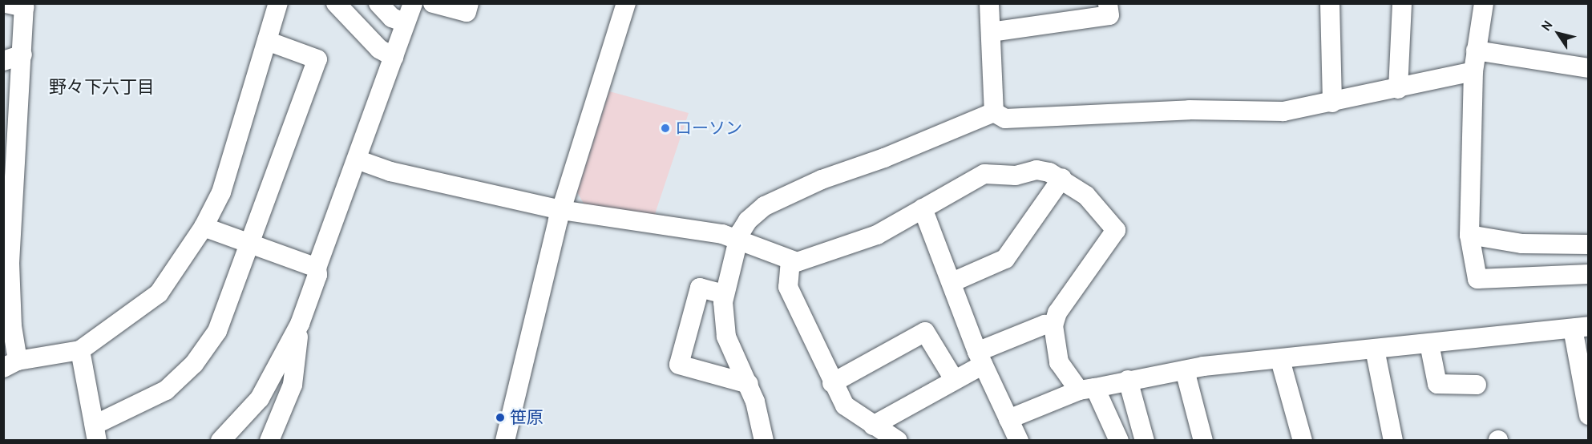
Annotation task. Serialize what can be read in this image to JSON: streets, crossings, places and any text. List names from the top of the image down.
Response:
{
  "districts": ["野々下六丁目"],
  "places": ["ローソン", "笹原"],
  "north": "top left"
}
